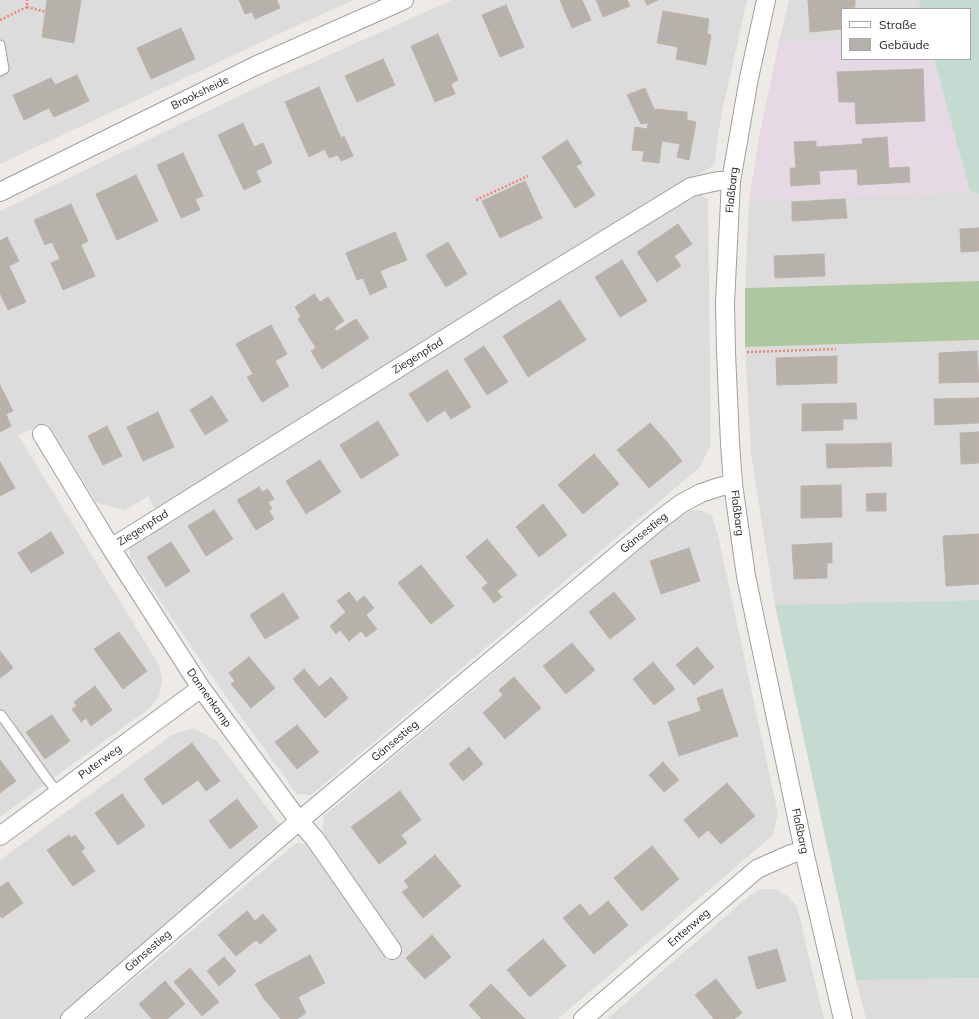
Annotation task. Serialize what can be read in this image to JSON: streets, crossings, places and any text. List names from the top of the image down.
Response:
{
  "streets": {
    "street": [
      "Brooksheide",
      "Flaßbarg",
      "Ziegenpfad",
      "Gänsestieg",
      "Dannenkamp",
      "Puterweg",
      "Entenweg"
    ]
  },
  "crossings": [
    ["Flaßbarg", "Ziegenpfad"],
    ["Flaßbarg", "Gänsestieg"],
    ["Flaßbarg", "Entenweg"],
    ["Ziegenpfad", "Dannenkamp"],
    ["Gänsestieg", "Dannenkamp"],
    ["Dannenkamp", "Puterweg"]
  ],
  "legend": ["Straße", "Gebäude"]
}
